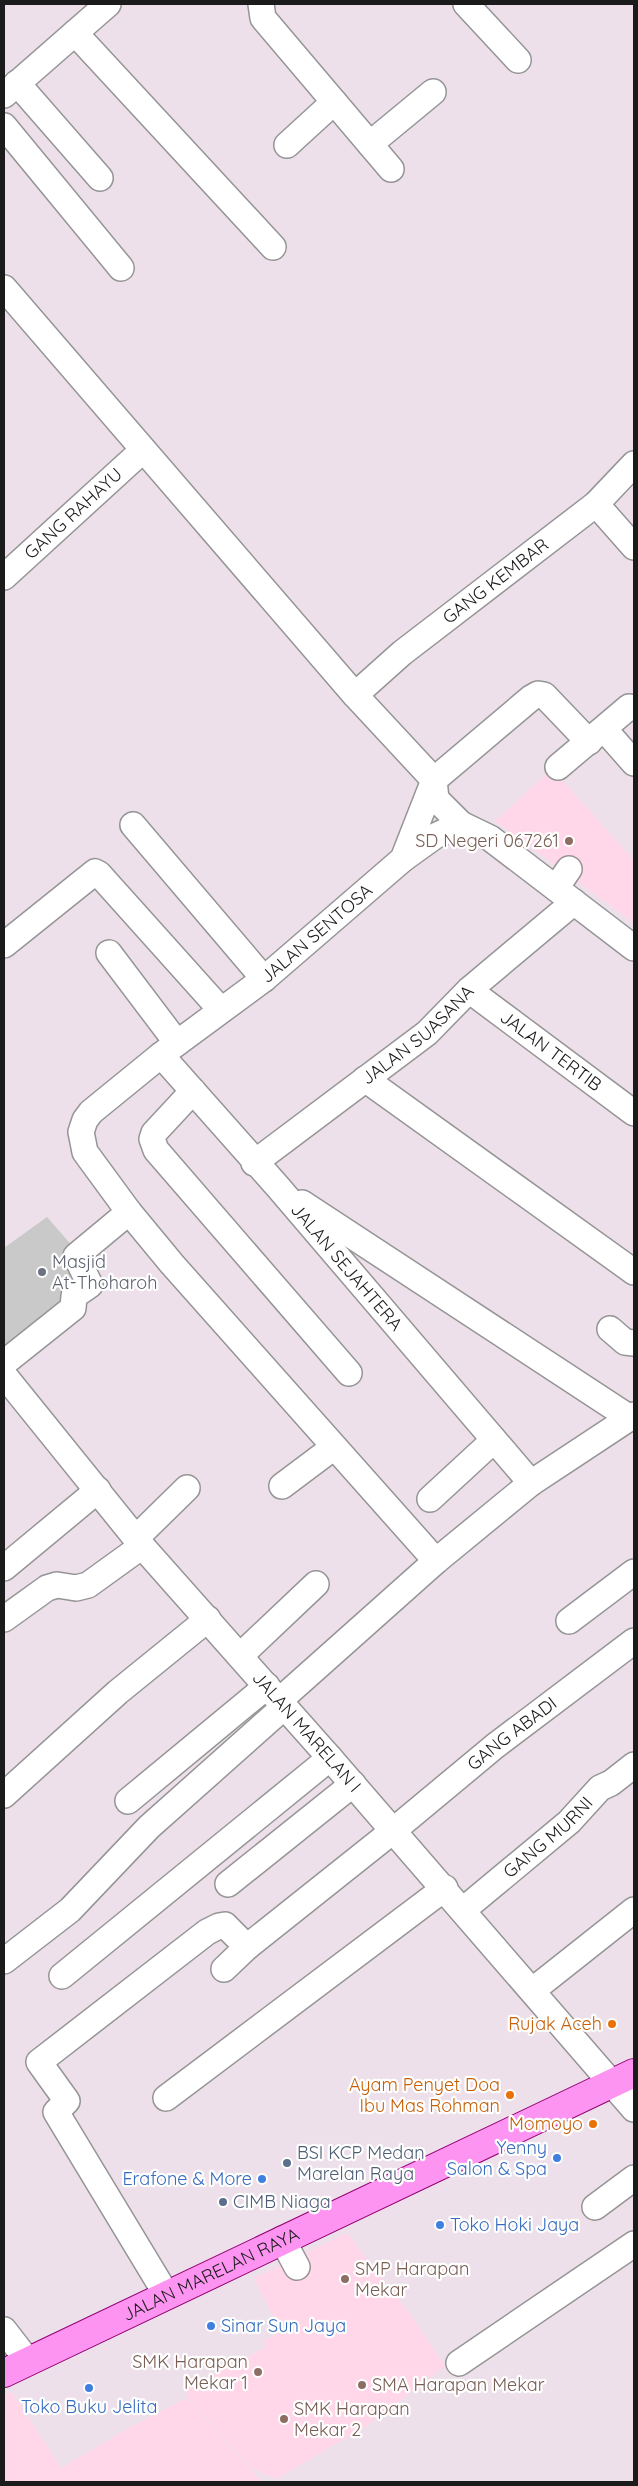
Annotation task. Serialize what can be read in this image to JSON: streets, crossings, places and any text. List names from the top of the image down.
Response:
{
  "streets": {
    "main road": ["JALAN MARELAN RAYA"],
    "street": [
      "GANG RAHAYU",
      "GANG KEMBAR",
      "JALAN SENTOSA",
      "JALAN SUASANA",
      "JALAN TERTIB",
      "JALAN SEJAHTERA",
      "JALAN MARELAN I",
      "GANG ABADI",
      "GANG MURNI"
    ]
  },
  "crossings": [
    ["JALAN SENTOSA", "JALAN SEJAHTERA"],
    ["JALAN SUASANA", "JALAN TERTIB"],
    ["JALAN SUASANA", "JALAN SEJAHTERA"],
    ["JALAN MARELAN I", "GANG ABADI"],
    ["JALAN MARELAN I", "GANG MURNI"],
    ["JALAN MARELAN I", "JALAN MARELAN RAYA"]
  ],
  "places": [
    "SD Negeri 067261",
    "Masjid At-Thoharoh",
    "Rujak Aceh",
    "Ayam Penyet Doa Ibu Mas Rohman",
    "Momoyo",
    "Yenny Salon & Spa",
    "BSI KCP Medan Marelan Raya",
    "Erafone & More",
    "CIMB Niaga",
    "Toko Hoki Jaya",
    "SMP Harapan Mekar",
    "Sinar Sun Jaya",
    "SMK Harapan Mekar 1",
    "SMA Harapan Mekar",
    "Toko Buku Jelita",
    "SMK Harapan Mekar 2"
  ]
}
